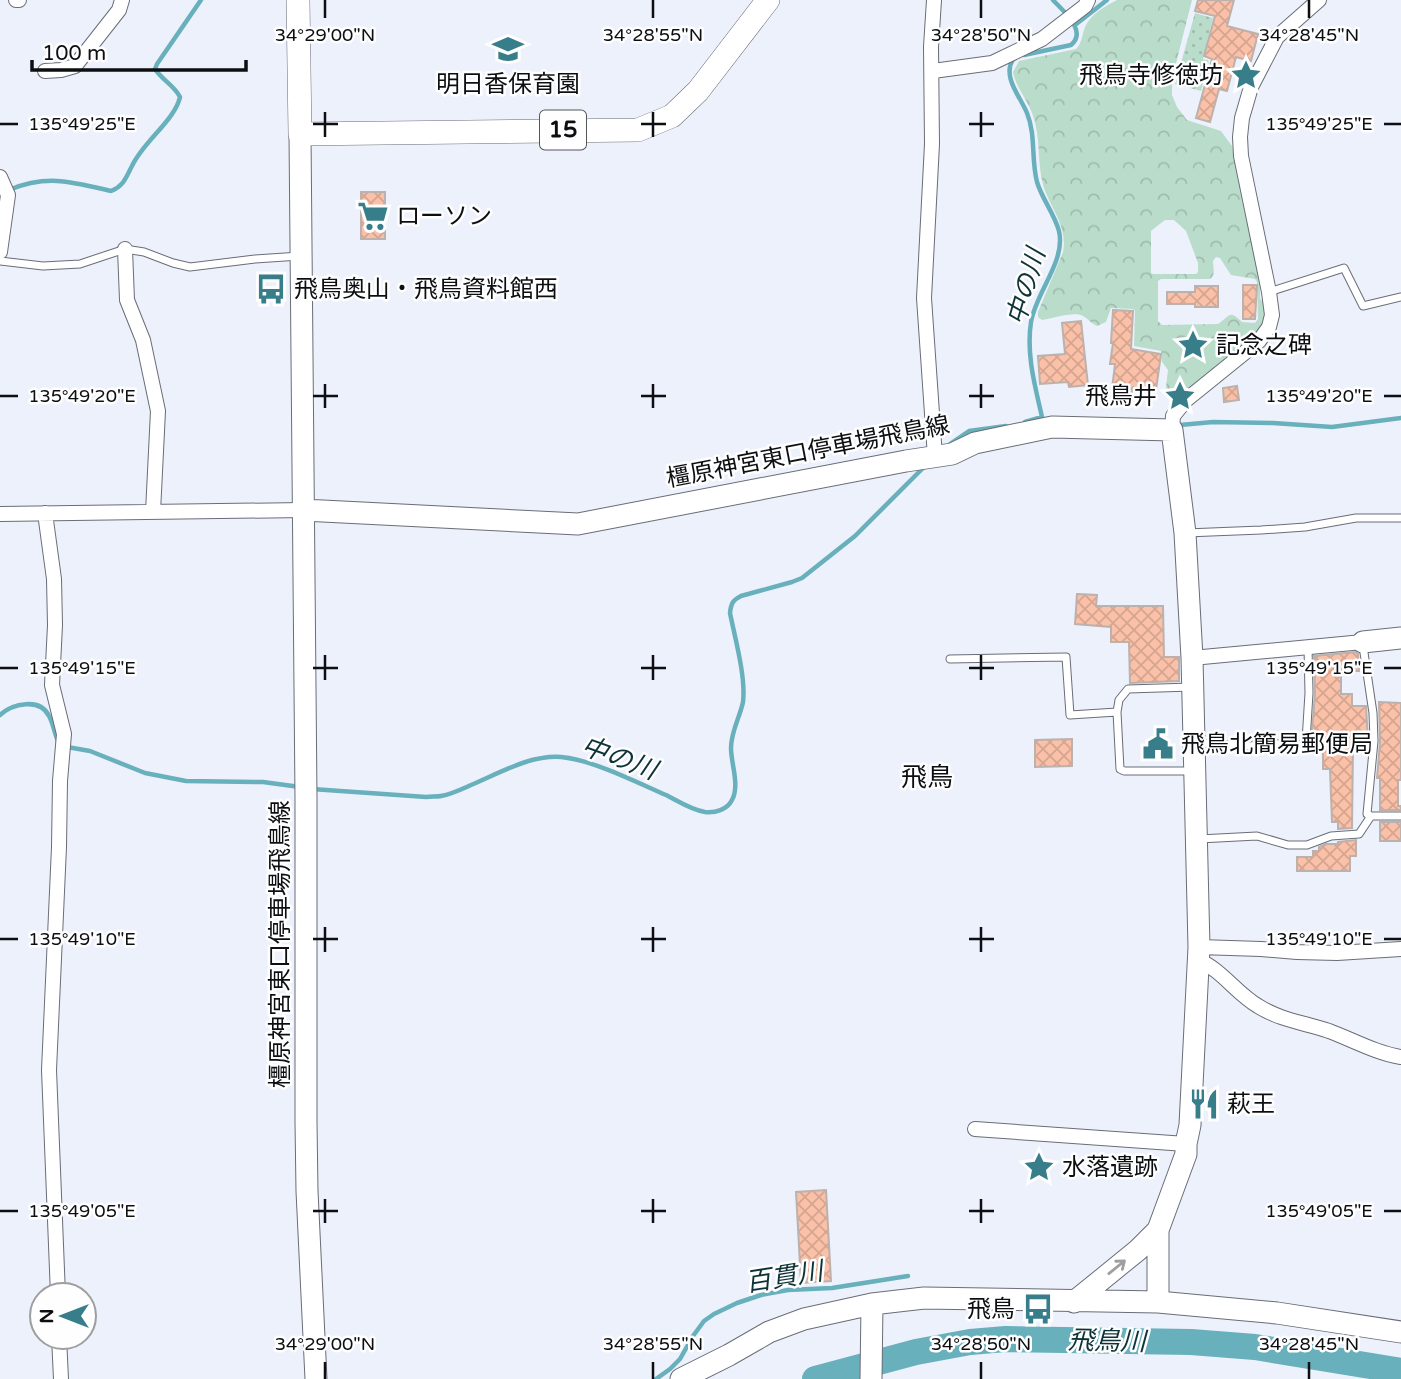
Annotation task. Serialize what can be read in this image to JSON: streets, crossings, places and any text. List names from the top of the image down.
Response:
{
  "streets": {
    "main road": ["15", "橿原神宮東口停車場飛鳥線"]
  },
  "crossings": [
    ["15", "橿原神宮東口停車場飛鳥線"]
  ],
  "districts": ["飛鳥"],
  "water": ["中の川", "百貫川", "飛鳥川"],
  "places": {
    "school or university": ["明日香保育園"],
    "place": [
      "飛鳥寺修徳坊",
      "記念之碑",
      "飛鳥井",
      "水落遺跡"
    ],
    "supermarket": ["ローソン"],
    "bus stop": ["飛鳥奥山・飛鳥資料館西", "飛鳥"],
    "public building": ["飛鳥北簡易郵便局"],
    "restaurant": ["萩王"]
  },
  "scale_bar": "100 m",
  "north": "left",
  "coordinates": [
    "34°29'00\"N",
    "34°28'55\"N",
    "34°28'50\"N",
    "34°28'45\"N",
    "135°49'25\"E",
    "135°49'20\"E",
    "135°49'15\"E",
    "135°49'10\"E",
    "135°49'05\"E"
  ]
}
